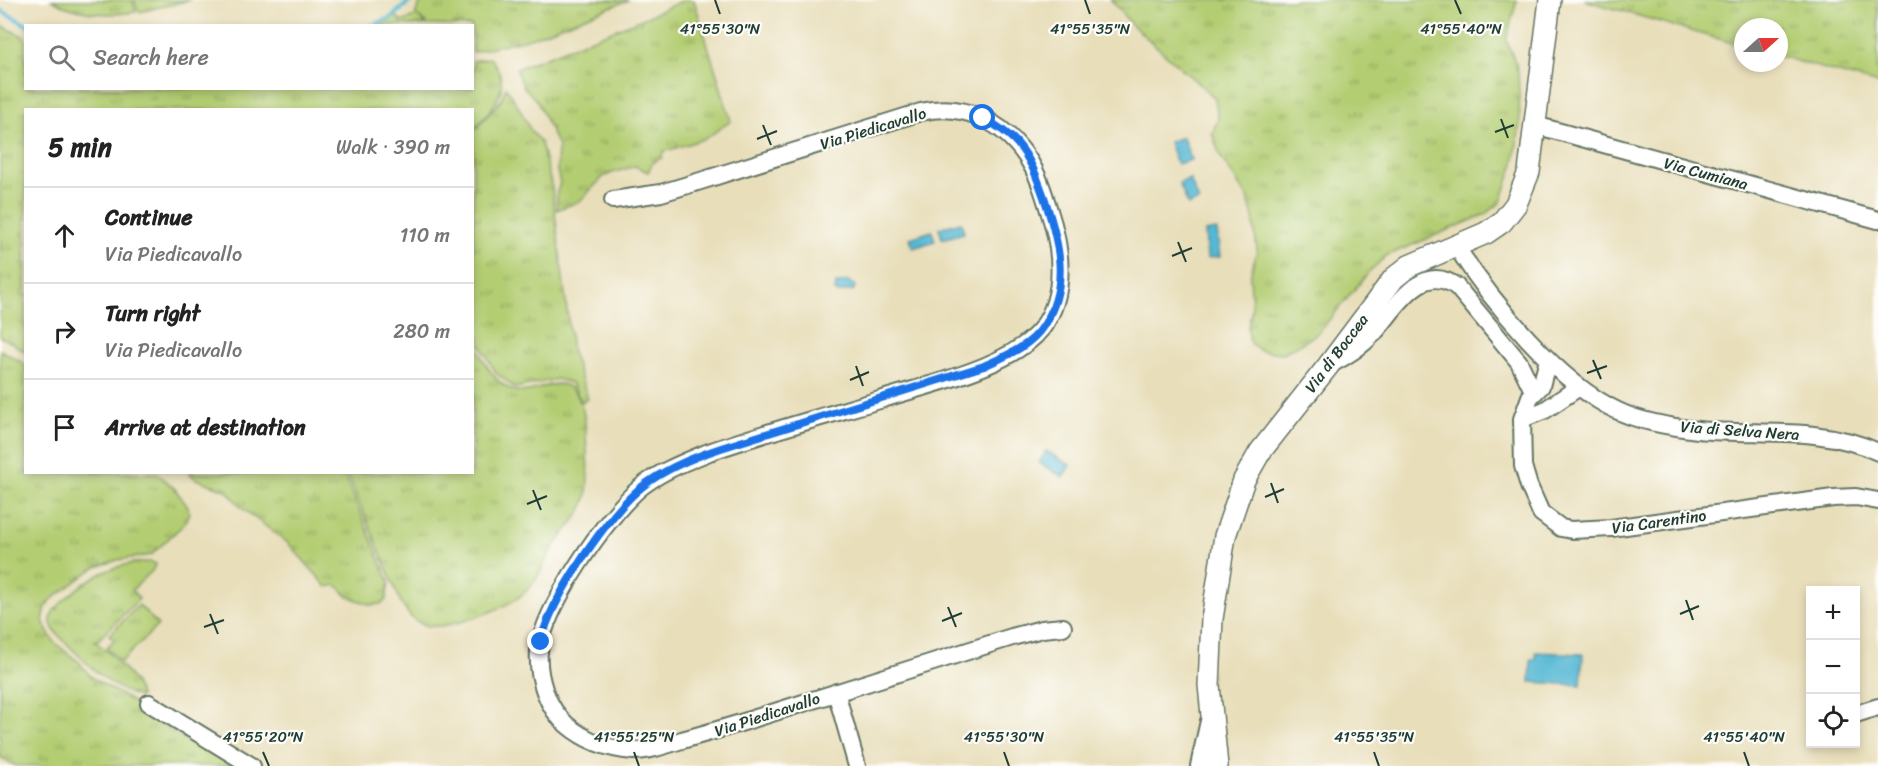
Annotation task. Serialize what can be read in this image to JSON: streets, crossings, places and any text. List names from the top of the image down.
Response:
{
  "streets": {
    "main road": ["Via di Boccea"],
    "street": [
      "Via Piedicavallo",
      "Via Cumiana",
      "Via di Selva Nera",
      "Via Carentino"
    ]
  },
  "crossings": [
    ["Via Cumiana", "Via di Boccea"],
    ["Via di Boccea", "Via di Selva Nera"],
    ["Via di Selva Nera", "Via Carentino"]
  ],
  "north": "right",
  "page": {
    "search": "Search here",
    "heading": ["5 min", "Walk · 390 m"],
    "list": [
      ["Continue", "Via Piedicavallo", "110 m"],
      ["Turn right", "Via Piedicavallo", "280 m"],
      "Arrive at destination"
    ],
    "map_buttons": ["+", "−"]
  },
  "coordinates": [
    "41°55'30\"N",
    "41°55'35\"N",
    "41°55'40\"N",
    "41°55'20\"N",
    "41°55'25\"N"
  ]
}
